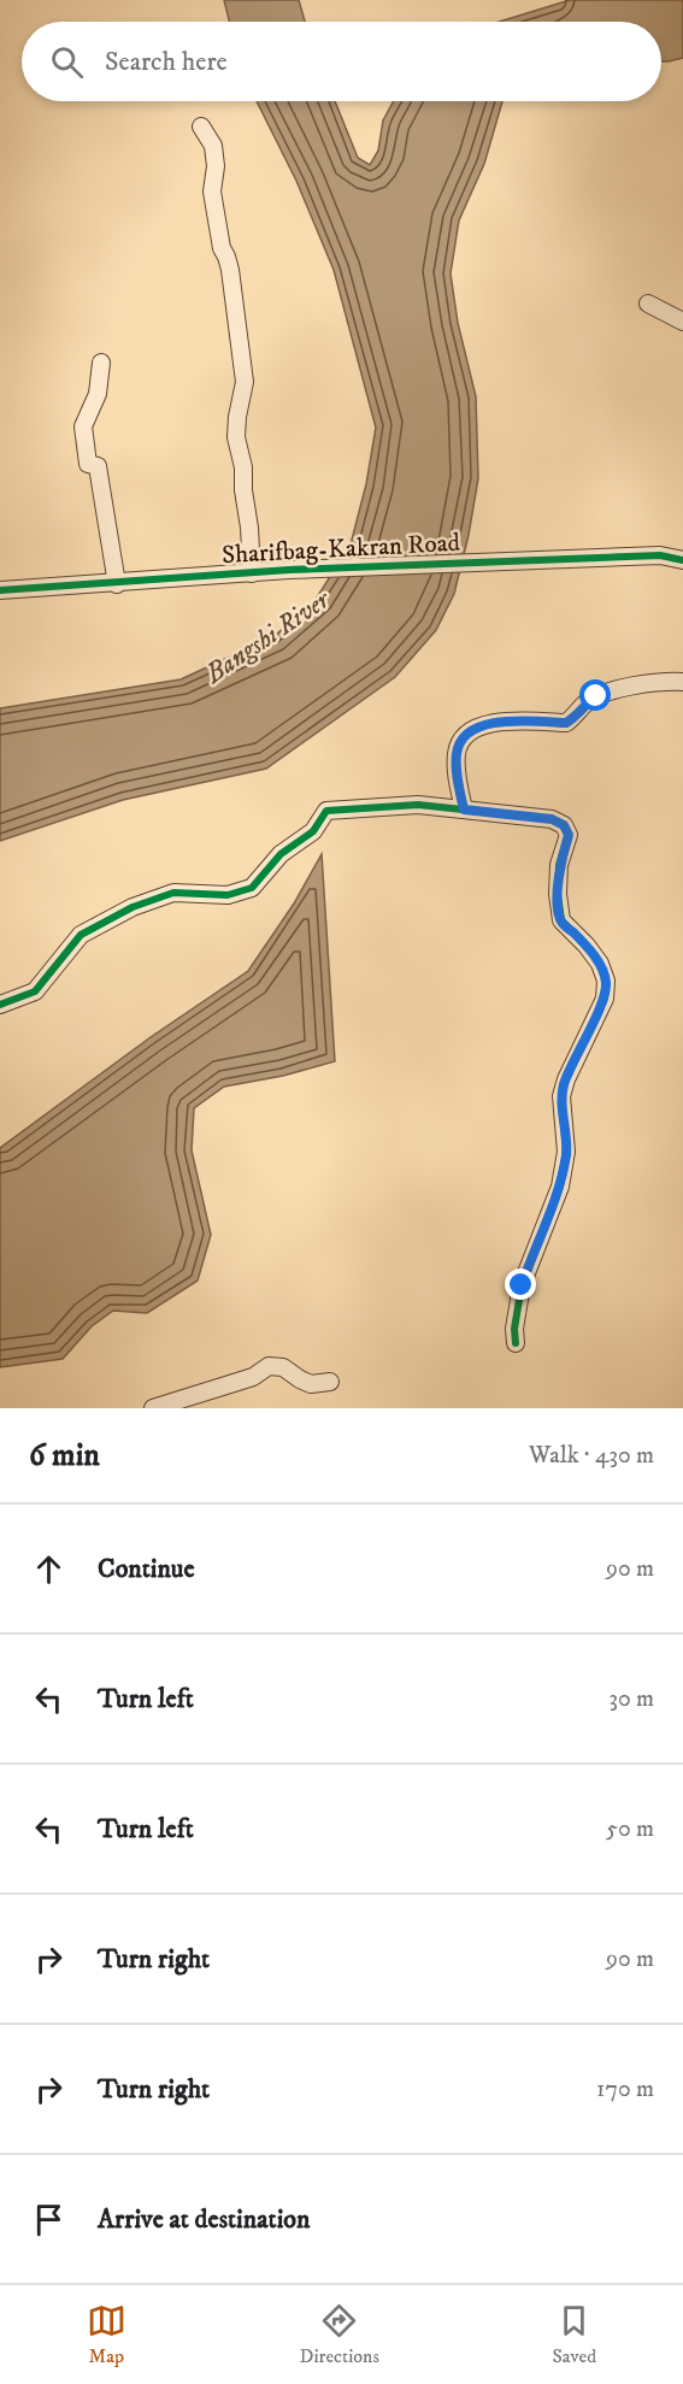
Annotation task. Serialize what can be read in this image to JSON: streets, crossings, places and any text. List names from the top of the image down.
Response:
{
  "streets": {
    "street": ["Sharifbag-Kakran Road"]
  },
  "water": ["Bangshi River"],
  "page": {
    "search": "Search here",
    "heading": ["6 min", "Walk · 430 m"],
    "list": [
      ["Continue", "90 m"],
      ["Turn left", "30 m"],
      ["Turn left", "50 m"],
      ["Turn right", "90 m"],
      ["Turn right", "170 m"],
      "Arrive at destination"
    ],
    "nav": ["Map", "Directions", "Saved"]
  }
}
